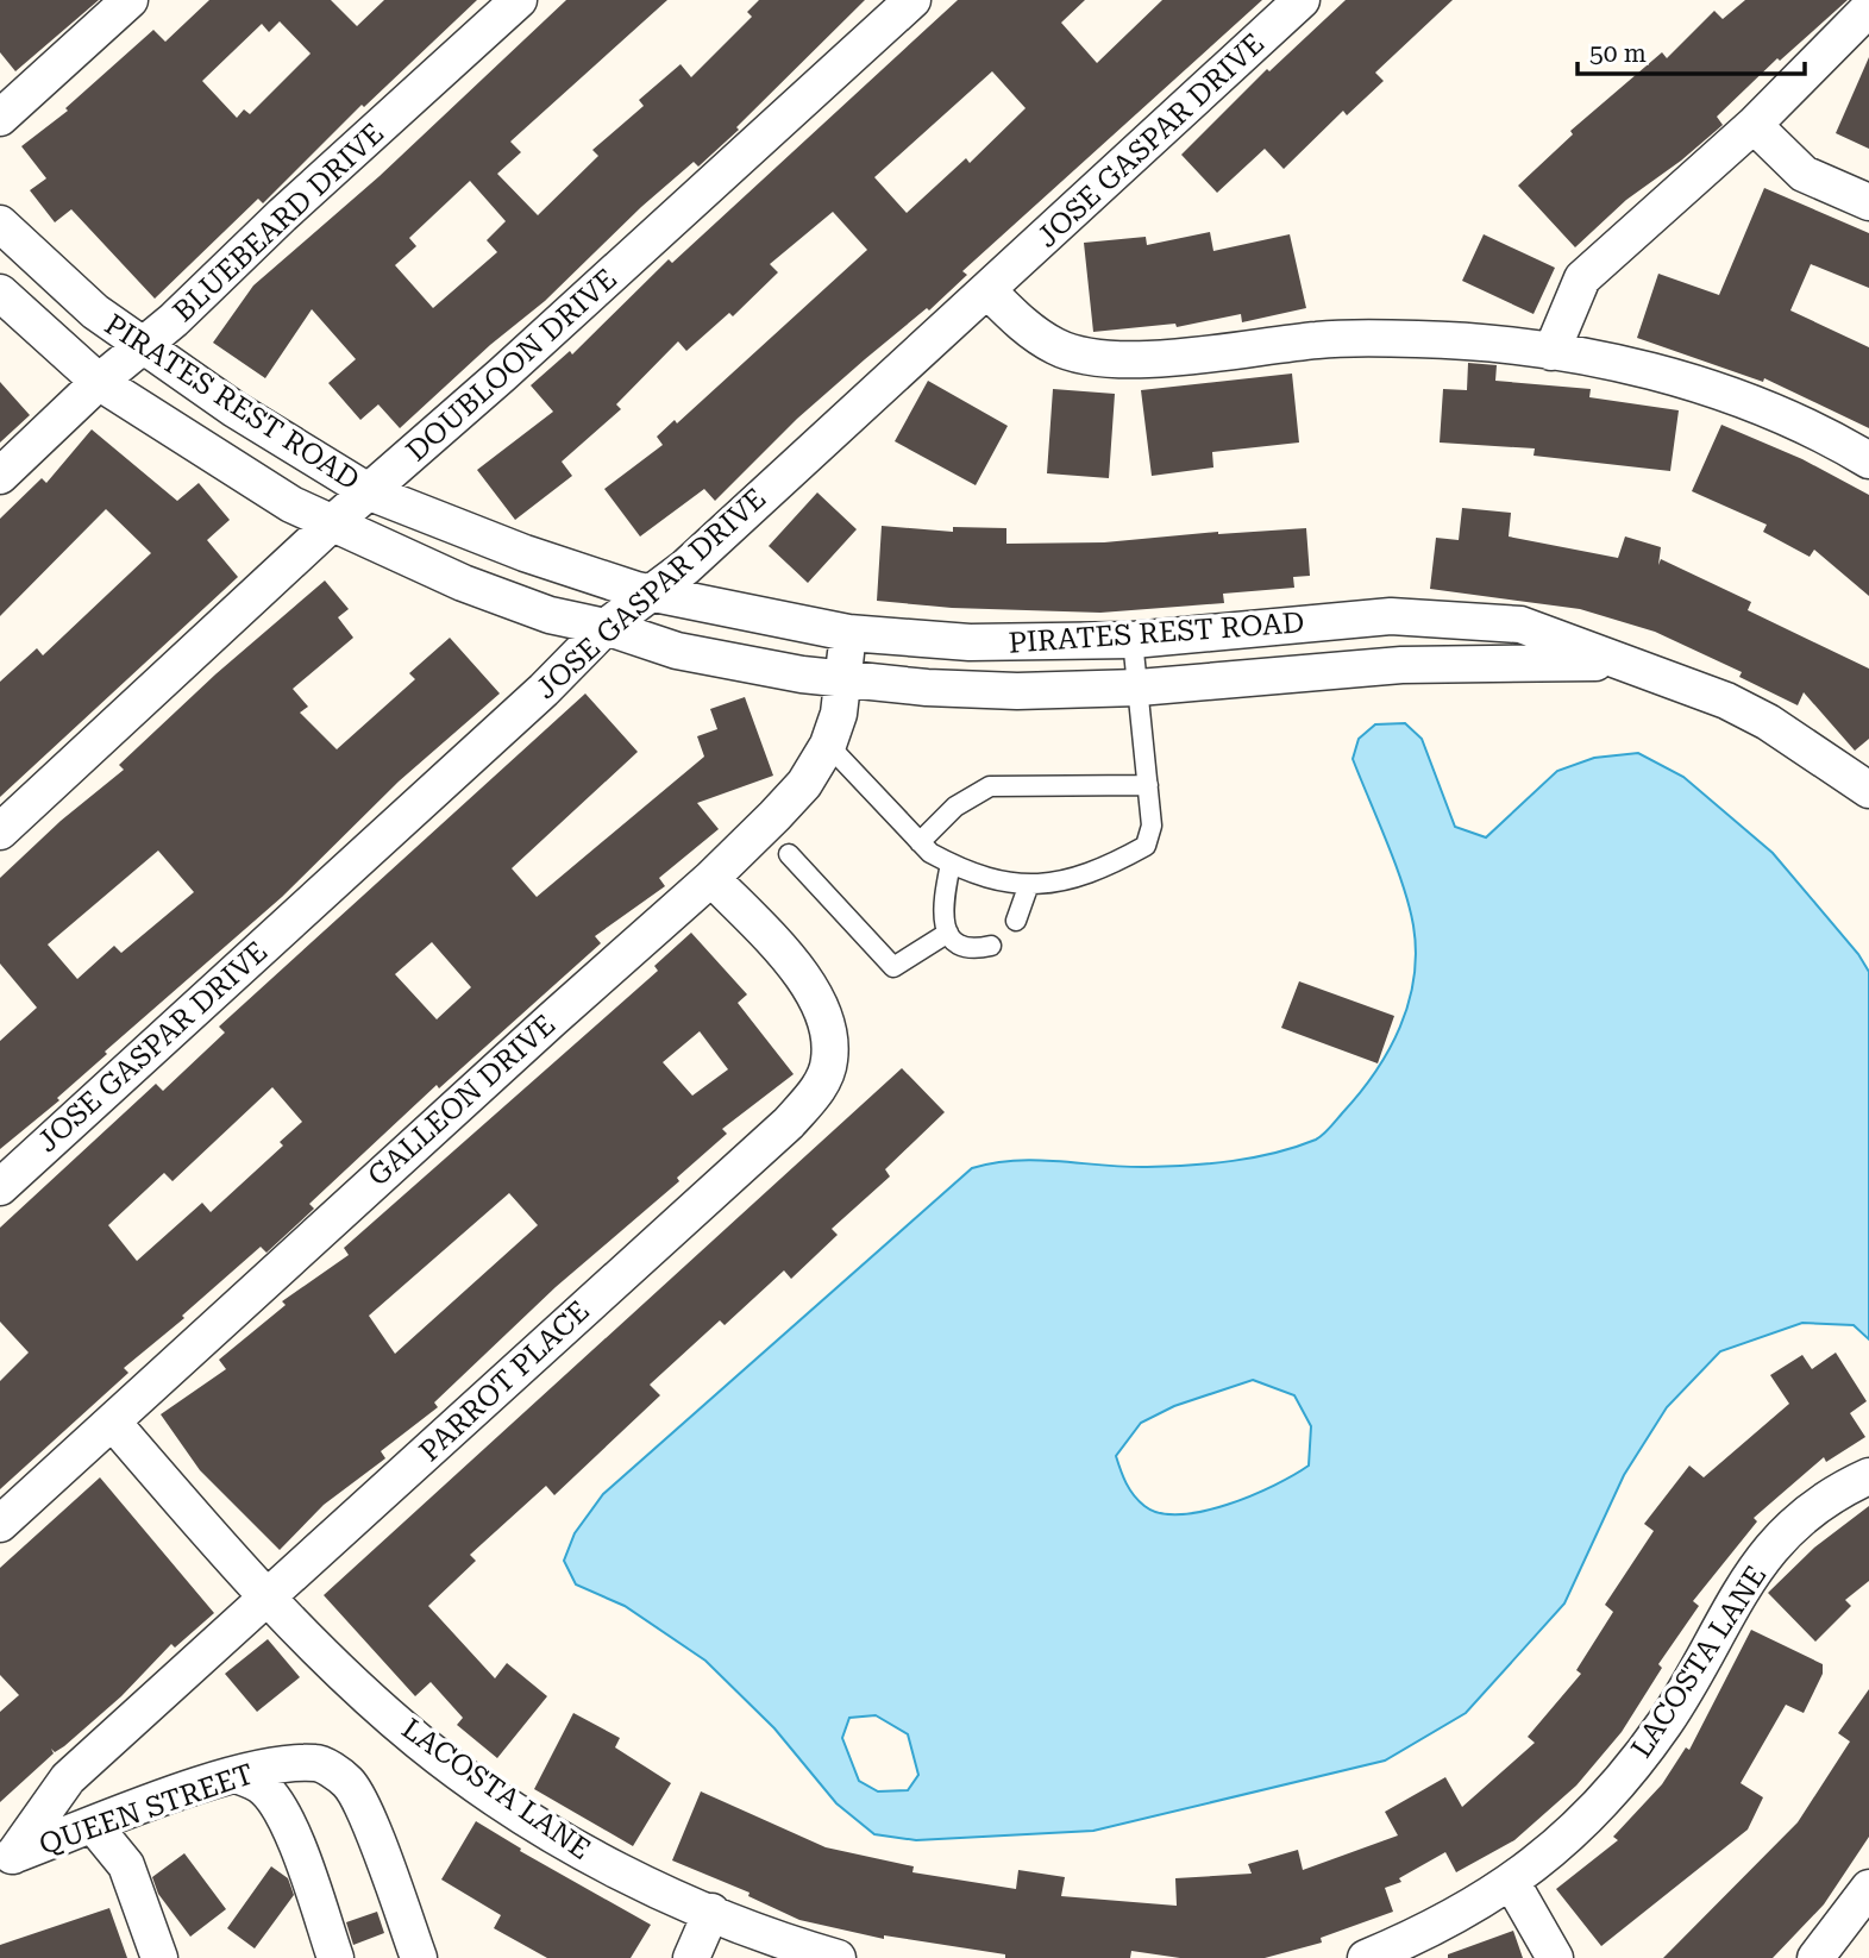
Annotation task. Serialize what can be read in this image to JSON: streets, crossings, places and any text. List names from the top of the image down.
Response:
{
  "streets": {
    "street": [
      "JOSE GASPAR DRIVE",
      "BLUEBEARD DRIVE",
      "DOUBLOON DRIVE",
      "PIRATES REST ROAD",
      "GALLEON DRIVE",
      "PARROT PLACE",
      "LACOSTA LANE",
      "QUEEN STREET"
    ]
  },
  "crossings": [
    ["JOSE GASPAR DRIVE", "PIRATES REST ROAD"],
    ["BLUEBEARD DRIVE", "PIRATES REST ROAD"],
    ["DOUBLOON DRIVE", "PIRATES REST ROAD"],
    ["PIRATES REST ROAD", "GALLEON DRIVE"],
    ["GALLEON DRIVE", "PARROT PLACE"],
    ["GALLEON DRIVE", "LACOSTA LANE"],
    ["PARROT PLACE", "LACOSTA LANE"],
    ["PARROT PLACE", "QUEEN STREET"]
  ],
  "scale_bar": "50 m"
}
